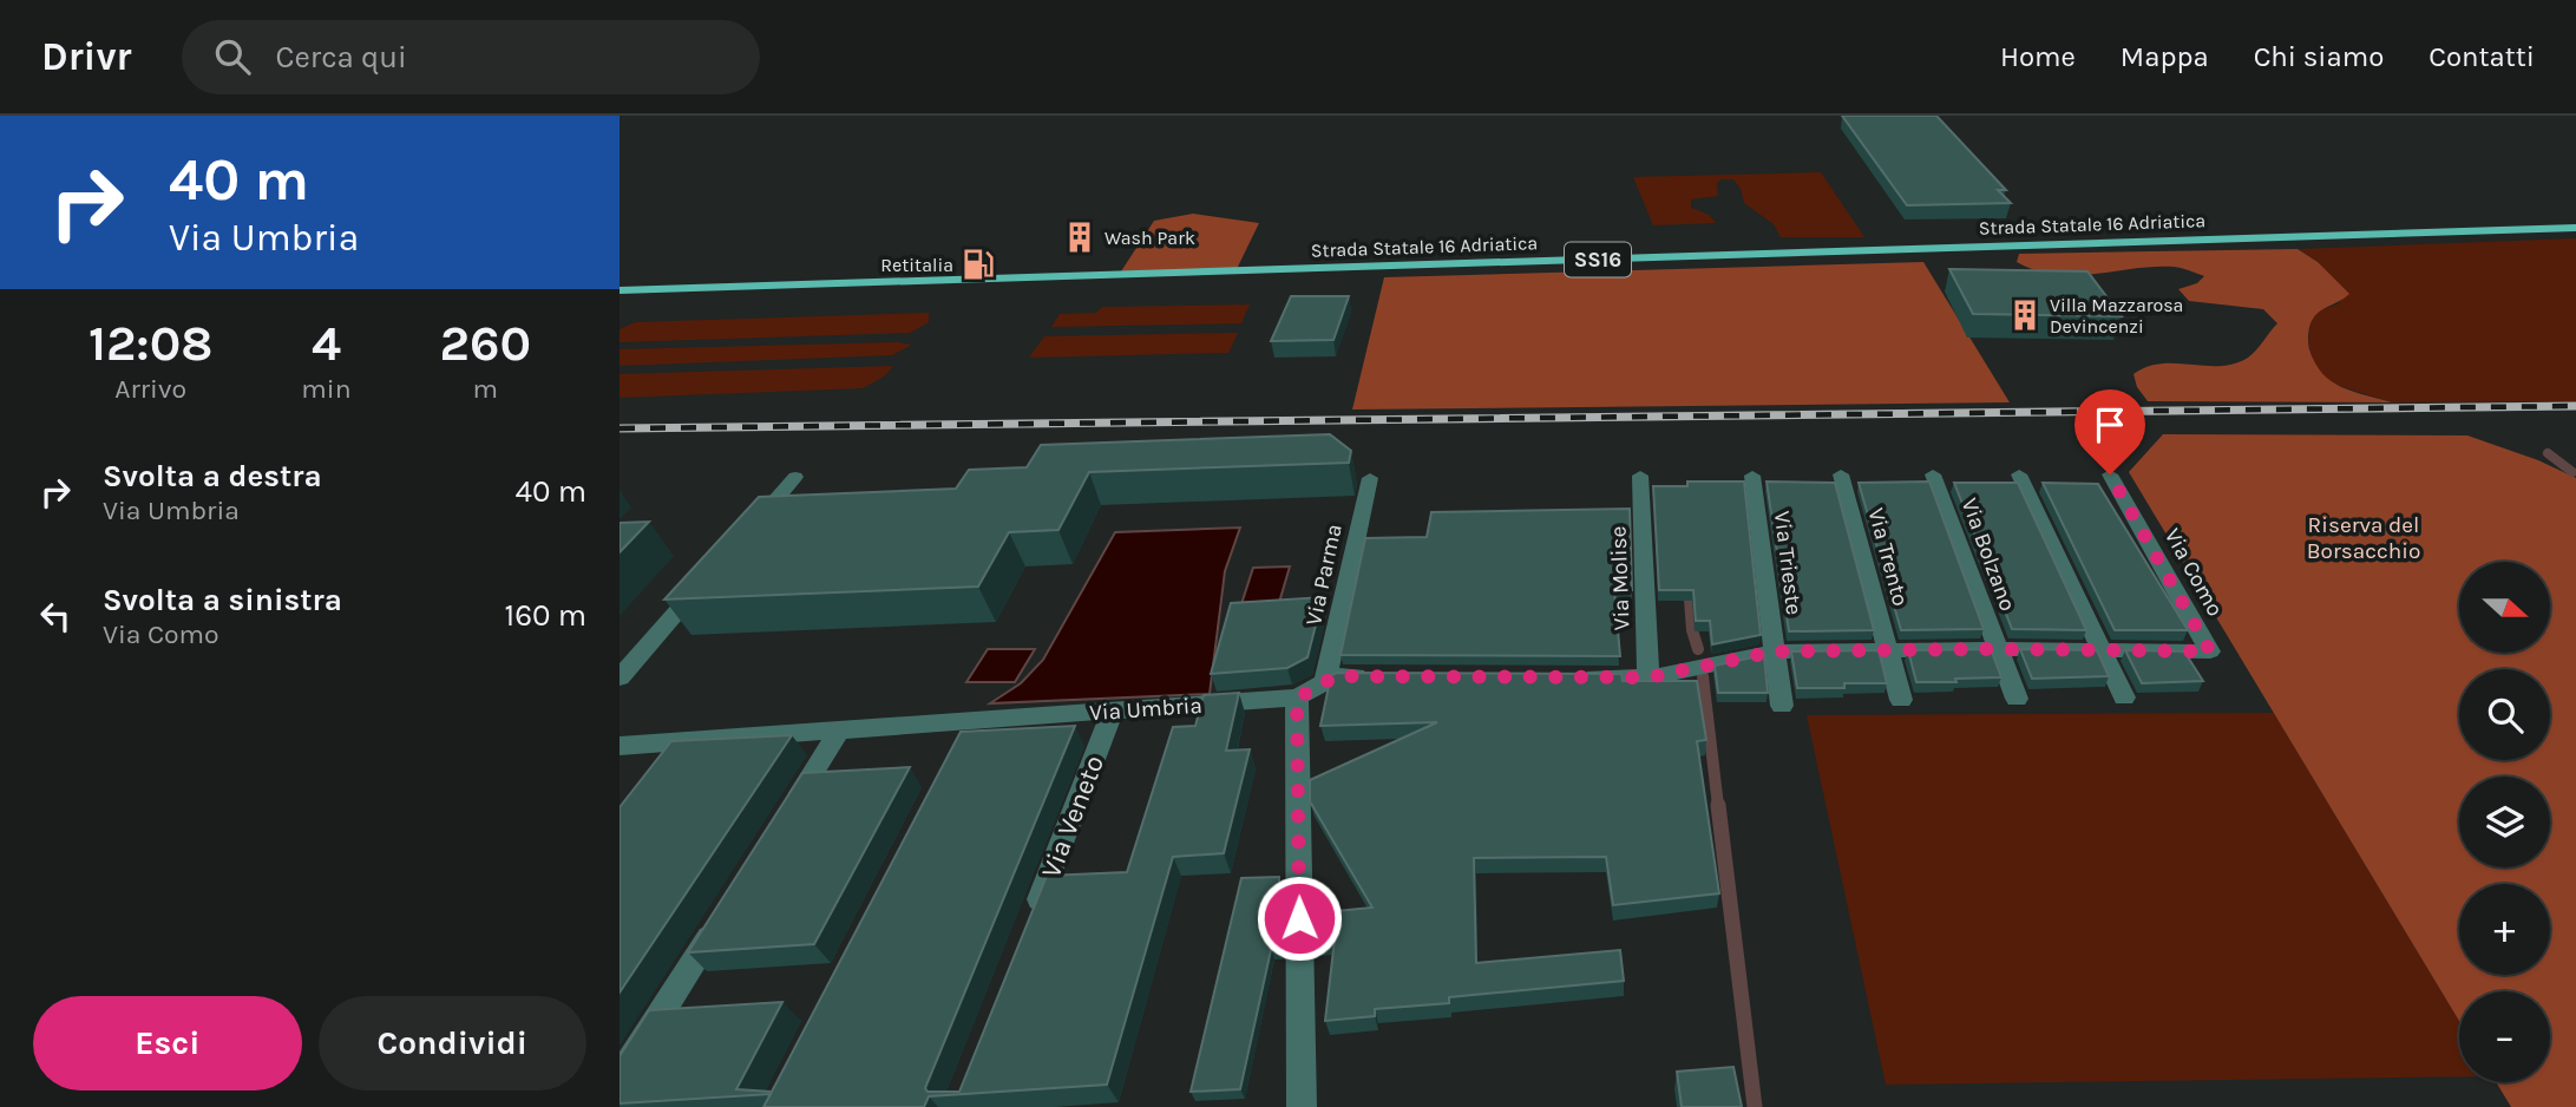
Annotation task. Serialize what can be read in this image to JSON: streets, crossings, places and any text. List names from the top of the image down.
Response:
{
  "streets": {
    "main road": ["Strada Statale 16 Adriatica", "SS16"],
    "street": [
      "Via Bolzano",
      "Via Trento",
      "Via Trieste",
      "Via Como",
      "Via Parma",
      "Via Molise",
      "Via Umbria",
      "Via Veneto"
    ]
  },
  "crossings": [
    ["Via Parma", "Via Umbria"],
    ["Via Umbria", "Via Veneto"]
  ],
  "parks": ["Riserva del Borsacchio"],
  "places": {
    "building": ["Wash Park", "Villa Mazzarosa Devincenzi"],
    "fuel station": ["Retitalia"]
  },
  "north": "right",
  "page": {
    "header": "Drivr",
    "search": "Cerca qui",
    "nav": [
      "Home",
      "Mappa",
      "Chi siamo",
      "Contatti"
    ],
    "turn": ["40 m", "Via Umbria"],
    "eta": [
      "12:08",
      "Arrivo",
      "4",
      "min",
      "260",
      "m"
    ],
    "list": [
      {
        "name": "Svolta a destra",
        "note": "Via Umbria",
        "value": "40 m"
      },
      {
        "name": "Svolta a sinistra",
        "note": "Via Como",
        "value": "160 m"
      }
    ],
    "map_buttons": ["+", "−"],
    "buttons": ["Esci", "Condividi"]
  }
}
